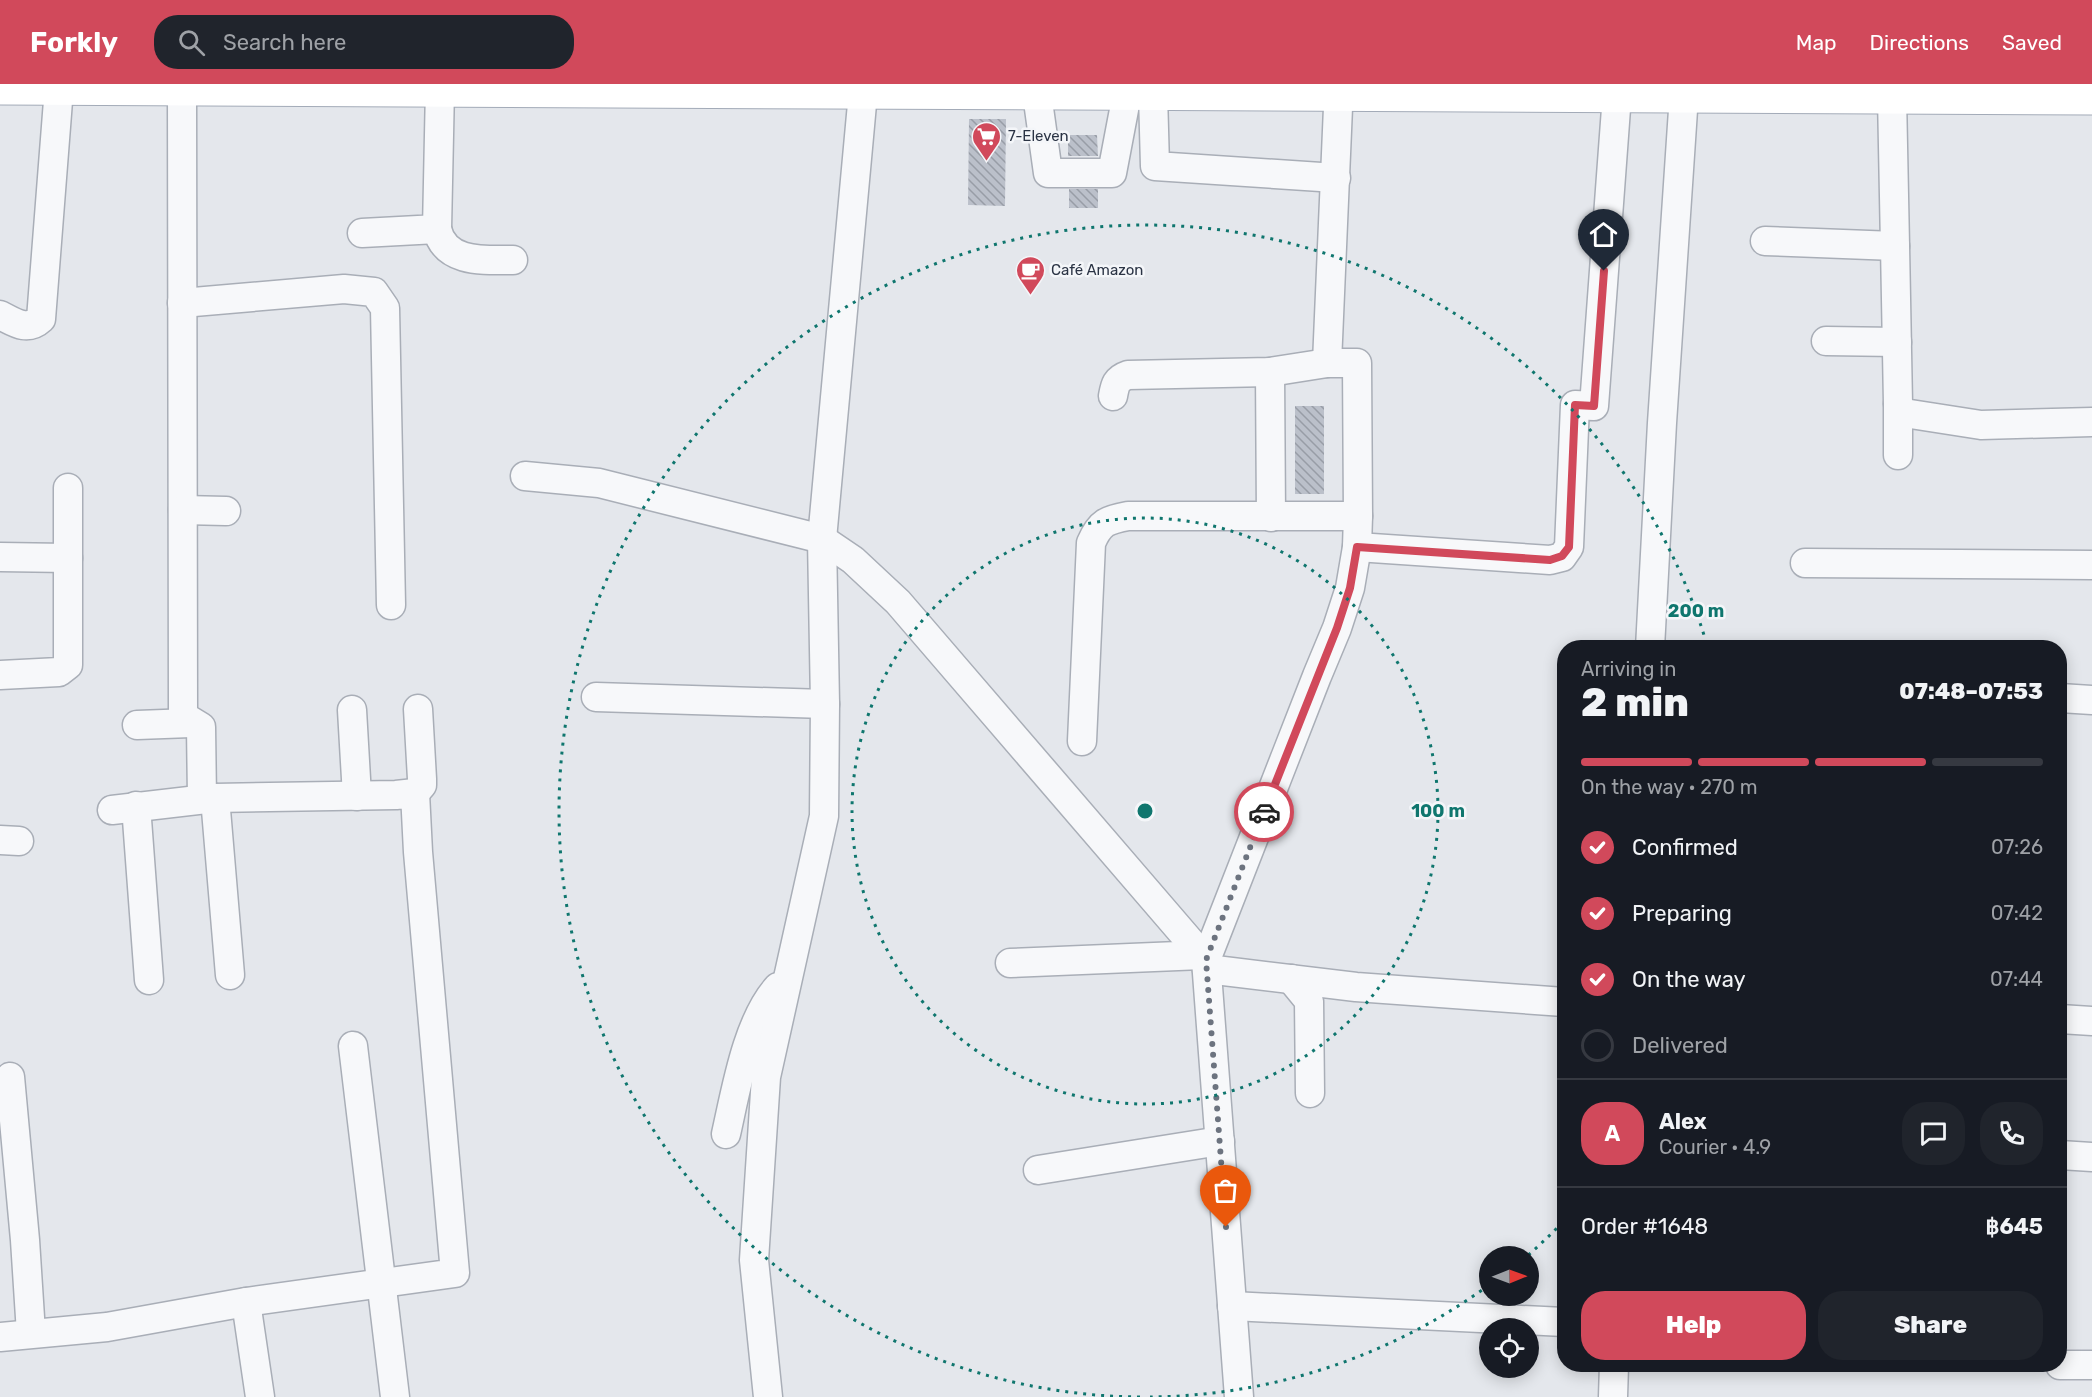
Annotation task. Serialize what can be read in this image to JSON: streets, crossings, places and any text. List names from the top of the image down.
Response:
{
  "places": {
    "supermarket": ["7-Eleven"],
    "cafe": ["Café Amazon"]
  },
  "north": "right",
  "page": {
    "header": "Forkly",
    "search": "Search here",
    "nav": ["Map", "Directions", "Saved"],
    "heading": ["2 min", "Arriving in", "07:48–07:53"],
    "panel": [
      "Alex",
      "Courier · 4.9",
      "Order #1648",
      "฿645"
    ],
    "bar": "On the way · 270 m",
    "list": [
      ["Confirmed", "07:26"],
      ["Preparing", "07:42"],
      ["On the way", "07:44"],
      "Delivered"
    ],
    "round": "A",
    "buttons": ["Help", "Share"]
  },
  "rings": ["200 m", "100 m"]
}
